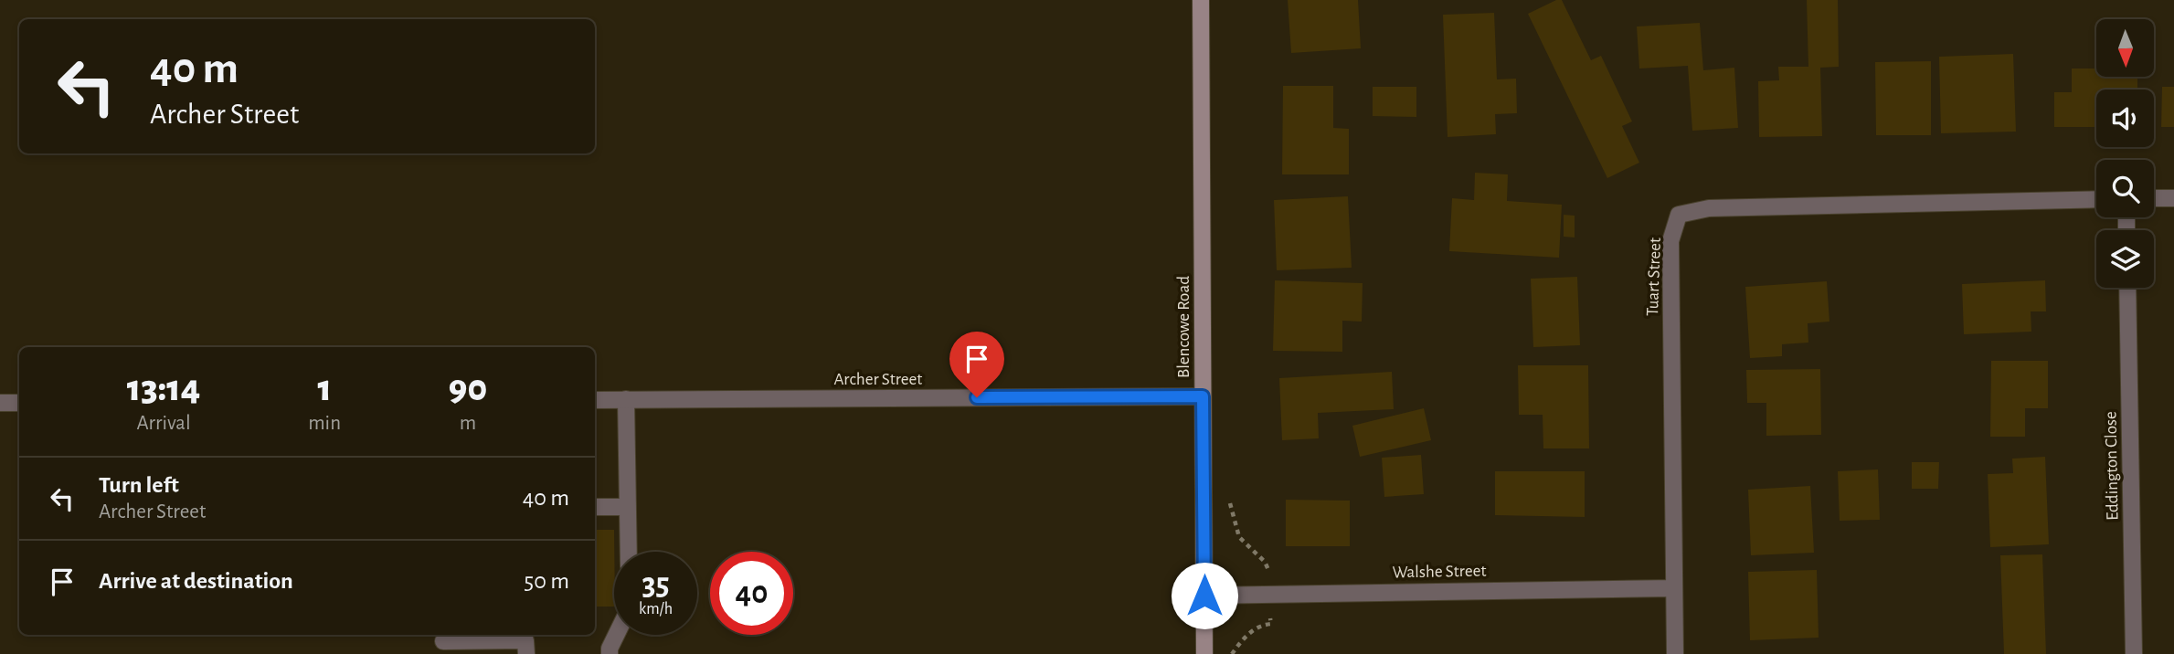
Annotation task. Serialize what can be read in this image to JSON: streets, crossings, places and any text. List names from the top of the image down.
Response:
{
  "streets": {
    "street": [
      "Tuart Street",
      "Blencowe Road",
      "Archer Street",
      "Eddington Close",
      "Walshe Street"
    ]
  },
  "crossings": [
    ["Tuart Street", "Walshe Street"],
    ["Blencowe Road", "Archer Street"],
    ["Blencowe Road", "Walshe Street"]
  ],
  "north": "bottom",
  "page": {
    "turn": ["40 m", "Archer Street"],
    "eta": [
      "13:14",
      "Arrival",
      "1",
      "min",
      "90",
      "m"
    ],
    "list": [
      {
        "name": "Turn left",
        "note": "Archer Street",
        "value": "40 m"
      },
      {
        "name": "Arrive at destination",
        "value": "50 m"
      }
    ],
    "speed": "35 km/h",
    "limit": "40"
  }
}
